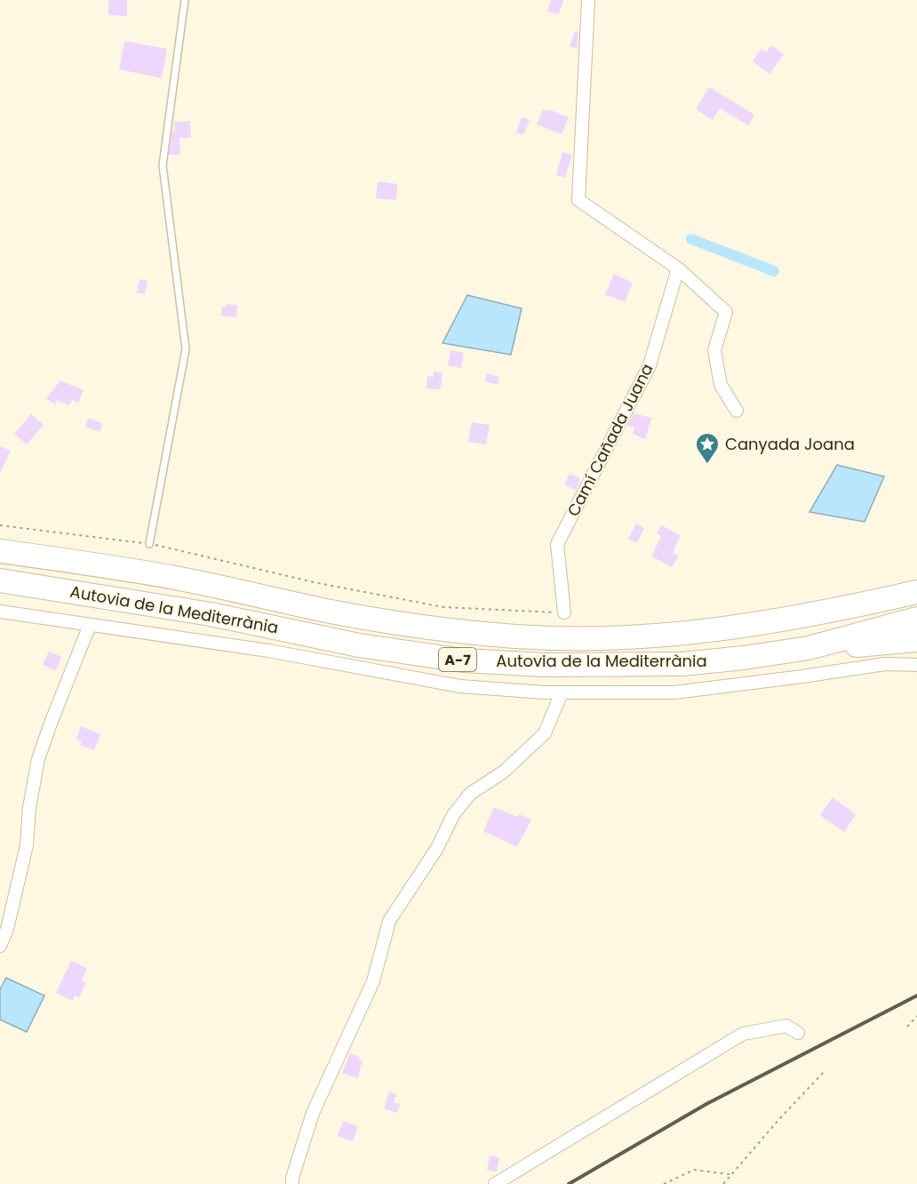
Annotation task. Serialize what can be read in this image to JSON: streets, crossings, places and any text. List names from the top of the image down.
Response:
{
  "streets": {
    "highway": ["Autovia de la Mediterrània", "A-7"],
    "street": ["Camí Cañada Juana"]
  },
  "places": {
    "place": ["Canyada Joana"]
  }
}
